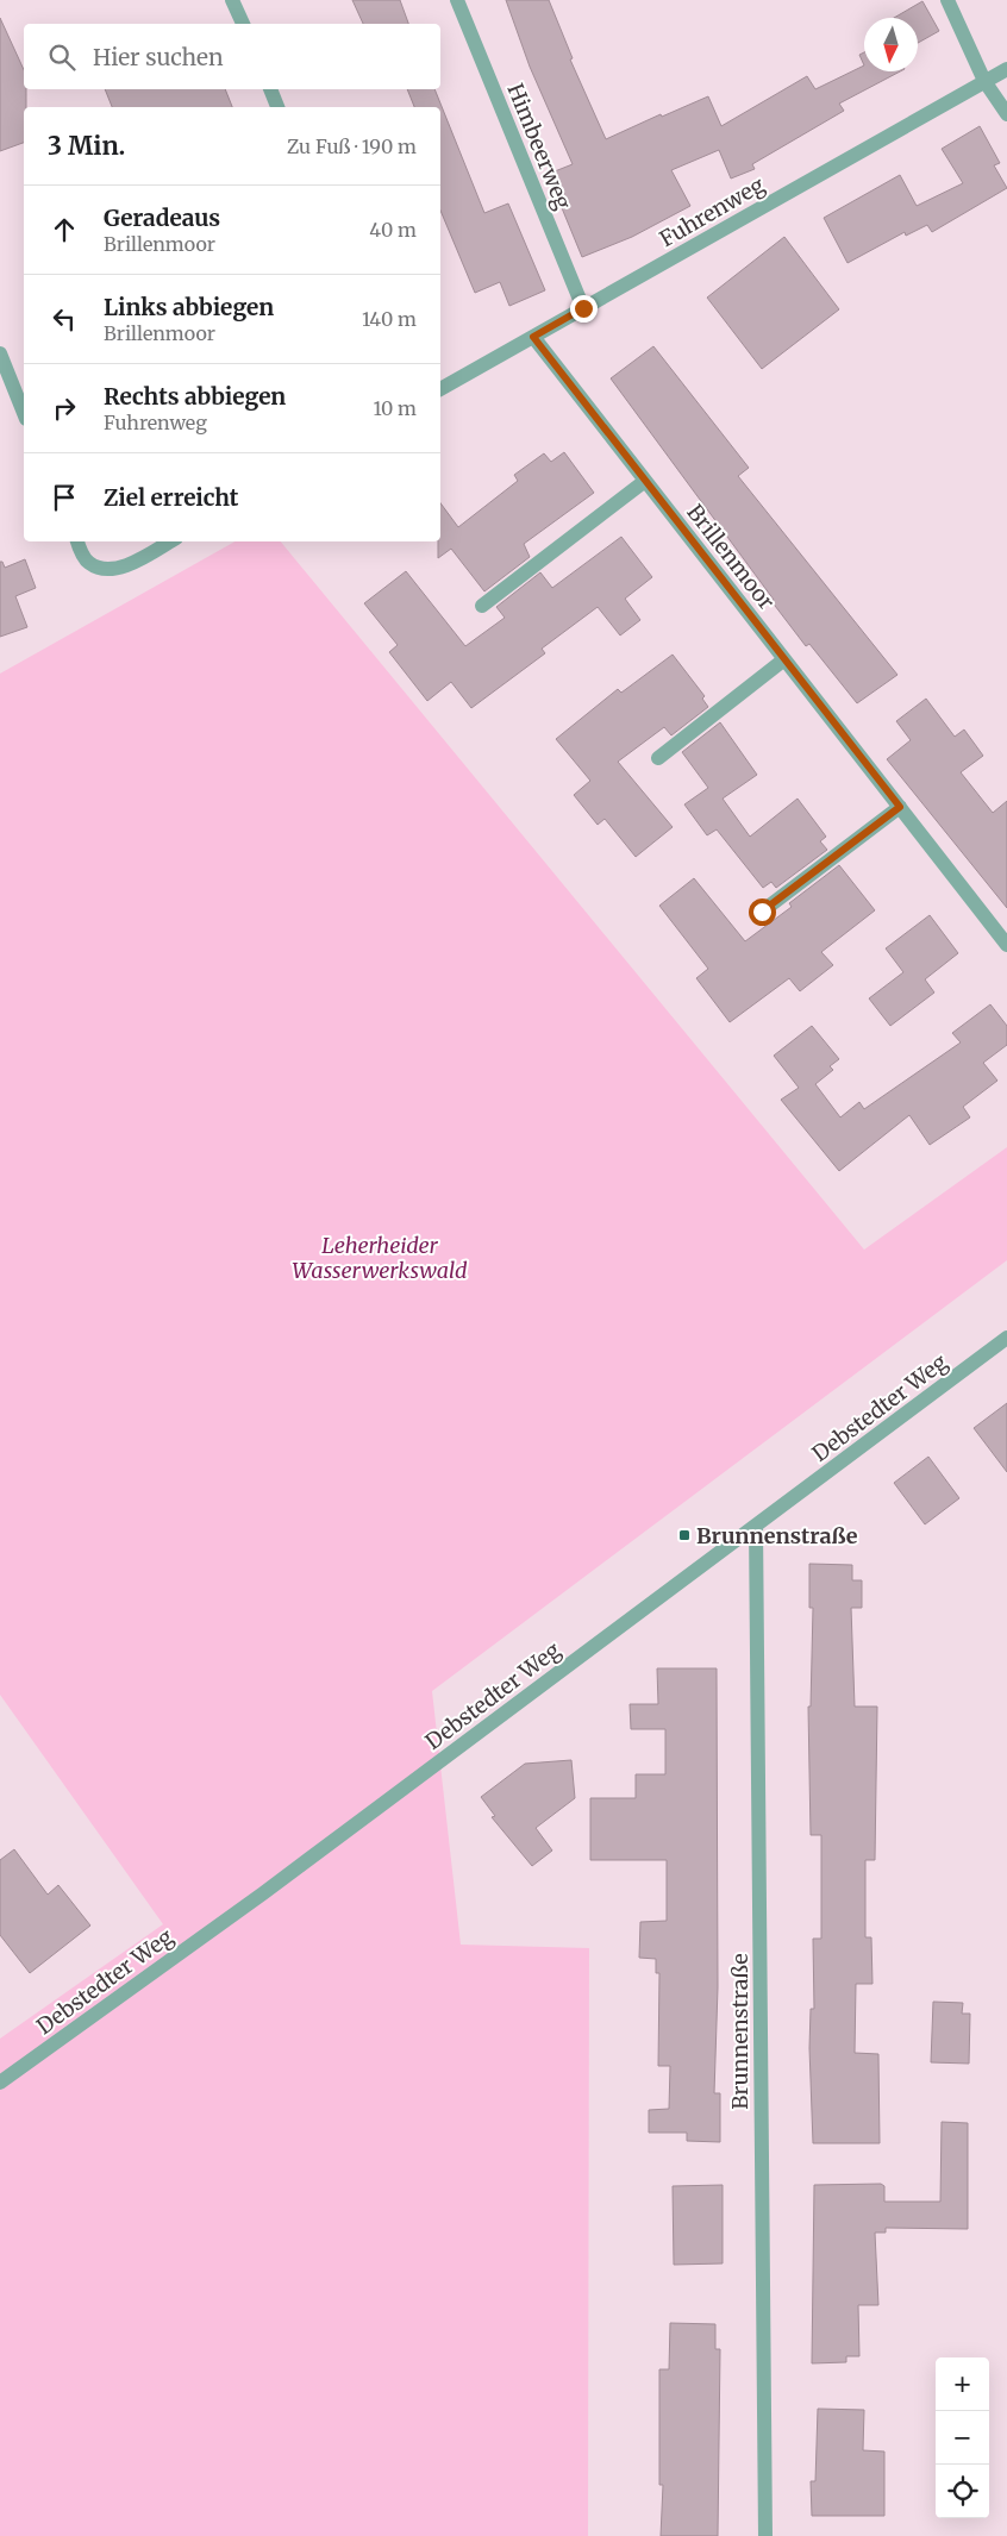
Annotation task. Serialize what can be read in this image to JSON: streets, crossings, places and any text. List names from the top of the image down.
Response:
{
  "streets": {
    "street": [
      "Himbeerweg",
      "Fuhrenweg",
      "Brillenmoor",
      "Debstedter Weg",
      "Brunnenstraße"
    ]
  },
  "crossings": [
    ["Himbeerweg", "Fuhrenweg"],
    ["Fuhrenweg", "Brillenmoor"],
    ["Debstedter Weg", "Brunnenstraße"]
  ],
  "parks": ["Leherheider Wasserwerkswald"],
  "places": {
    "transit": ["Brunnenstraße"]
  },
  "north": "bottom",
  "page": {
    "search": "Hier suchen",
    "heading": ["3 Min.", "Zu Fuß · 190 m"],
    "list": [
      ["Geradeaus", "Brillenmoor", "40 m"],
      ["Links abbiegen", "Brillenmoor", "140 m"],
      ["Rechts abbiegen", "Fuhrenweg", "10 m"],
      "Ziel erreicht"
    ],
    "map_buttons": ["+", "−"]
  }
}
